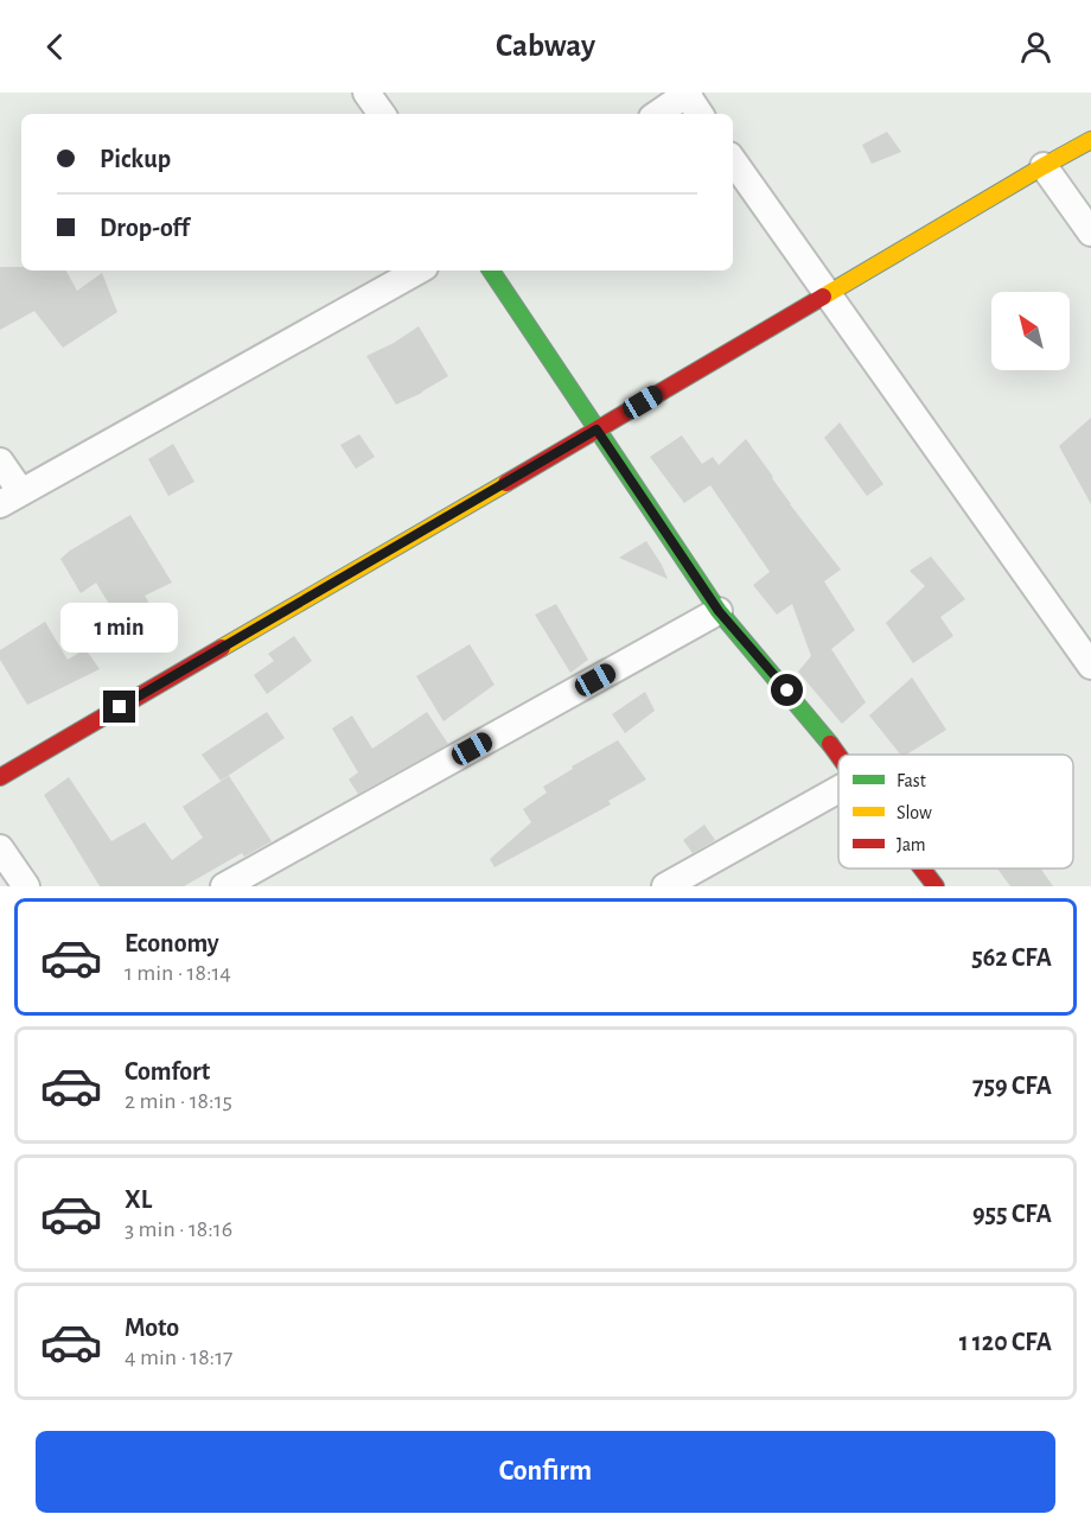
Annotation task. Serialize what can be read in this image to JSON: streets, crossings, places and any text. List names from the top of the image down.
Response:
{
  "legend": ["Fast", "Slow", "Jam"],
  "north": "top left",
  "page": {
    "header": "Cabway",
    "banner": ["Pickup", "Drop-off"],
    "bubble": "1 min",
    "list": [
      {
        "name": "Economy",
        "note": "1 min · 18:14",
        "value": "562 CFA"
      },
      {
        "name": "Comfort",
        "note": "2 min · 18:15",
        "value": "759 CFA"
      },
      {
        "name": "XL",
        "note": "3 min · 18:16",
        "value": "955 CFA"
      },
      {
        "name": "Moto",
        "note": "4 min · 18:17",
        "value": "1 120 CFA"
      }
    ],
    "buttons": "Confirm"
  }
}
